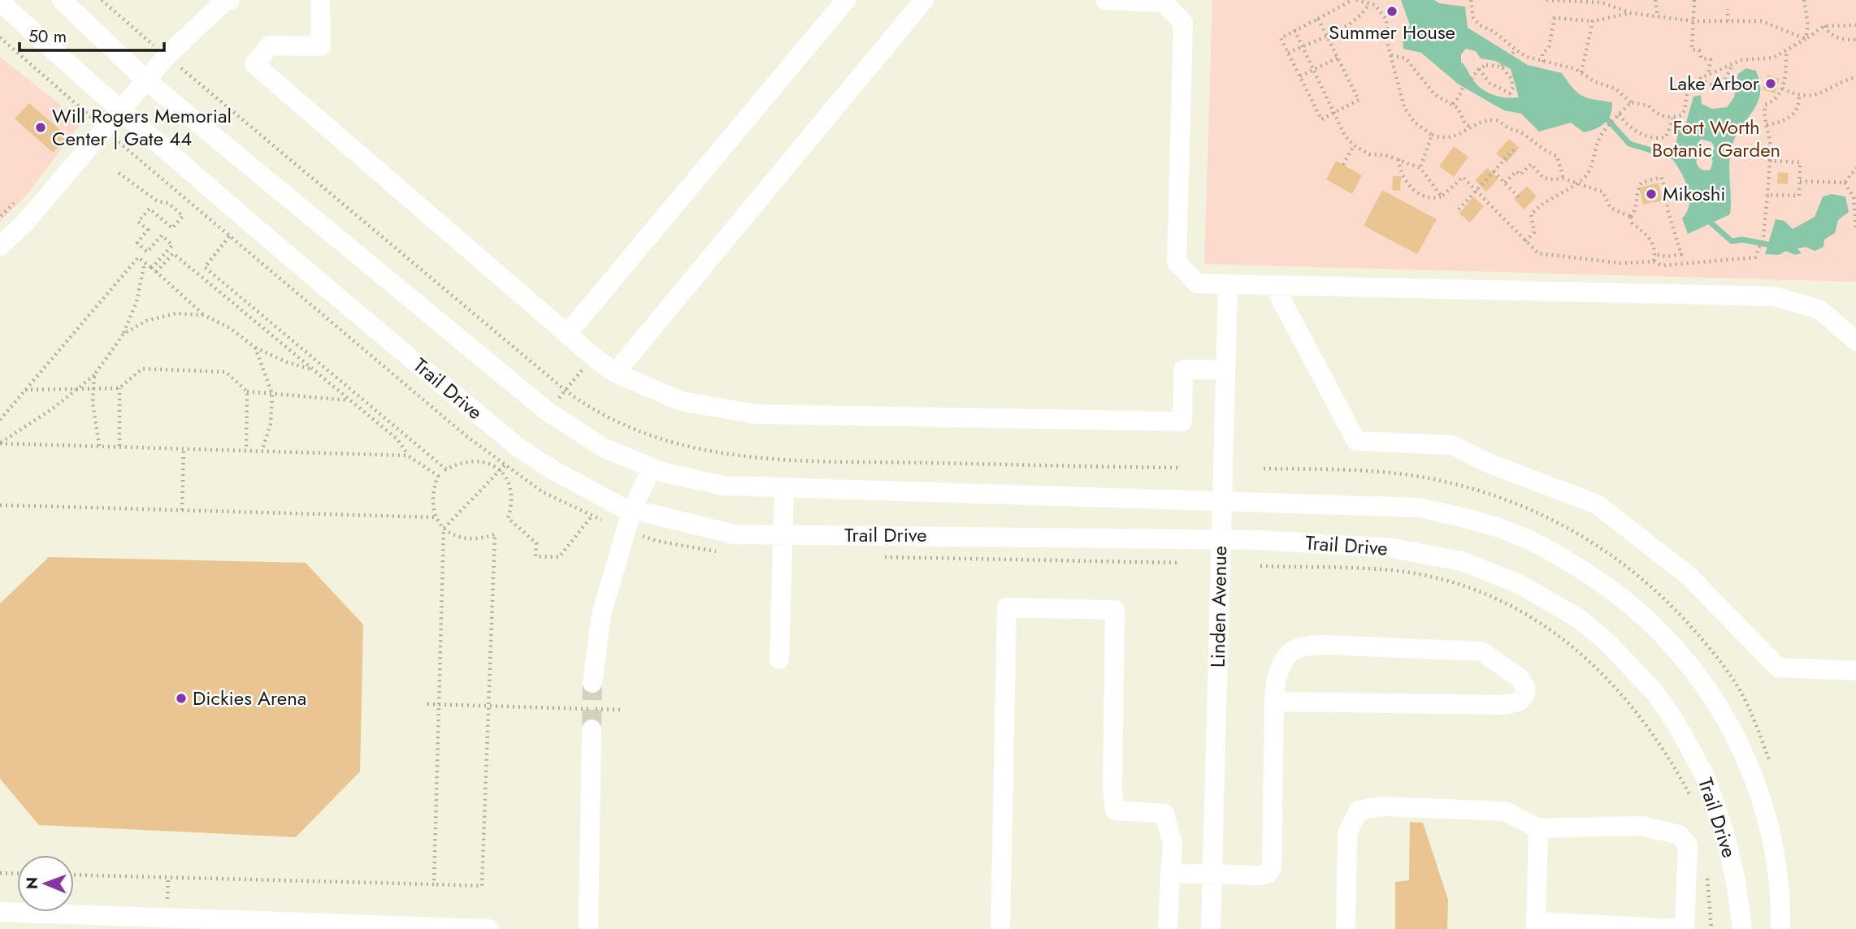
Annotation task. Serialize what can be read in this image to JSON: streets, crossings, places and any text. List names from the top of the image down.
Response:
{
  "streets": {
    "street": ["Trail Drive", "Linden Avenue"]
  },
  "crossings": [
    ["Trail Drive", "Linden Avenue"]
  ],
  "parks": ["Fort Worth Botanic Garden"],
  "places": [
    "Summer House",
    "Lake Arbor",
    "Will Rogers Memorial Center | Gate 44",
    "Mikoshi",
    "Dickies Arena"
  ],
  "scale_bar": "50 m",
  "north": "left"
}
